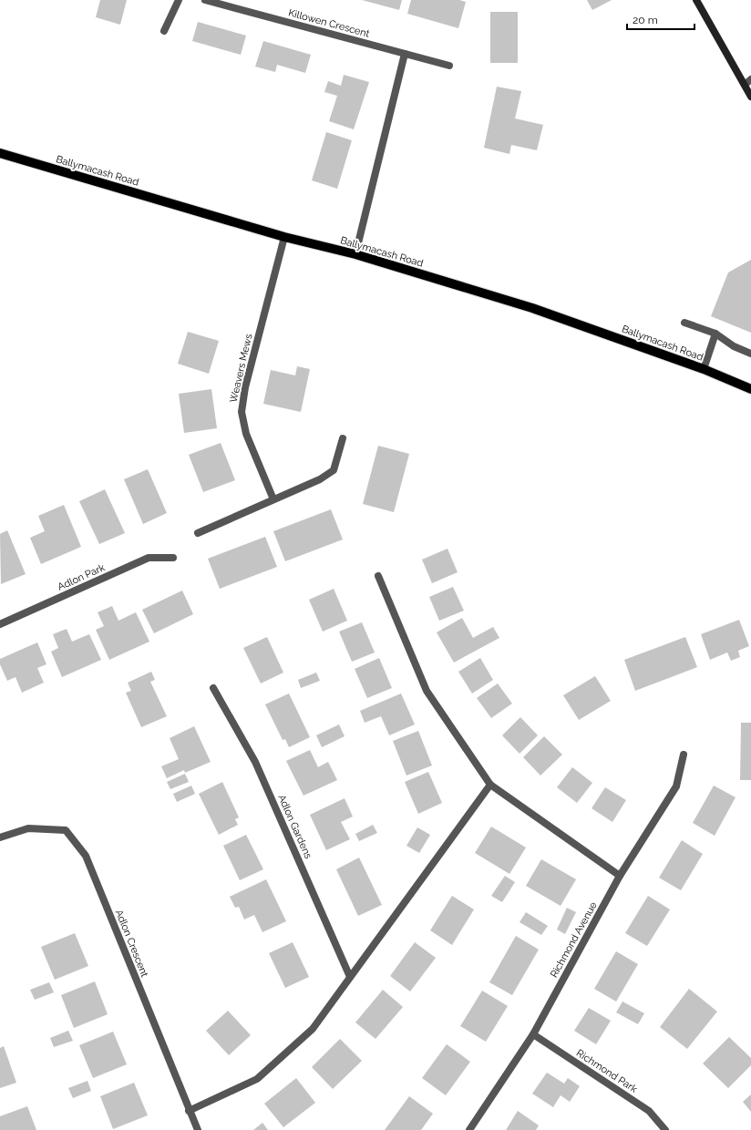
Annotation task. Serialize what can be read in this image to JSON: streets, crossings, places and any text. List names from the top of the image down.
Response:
{
  "streets": {
    "main road": ["Ballymacash Road"],
    "street": [
      "Killowen Crescent",
      "Weavers Mews",
      "Adlon Park",
      "Adlon Gardens",
      "Richmond Avenue",
      "Adlon Crescent",
      "Richmond Park"
    ]
  },
  "crossings": [
    ["Ballymacash Road", "Weavers Mews"],
    ["Richmond Avenue", "Richmond Park"]
  ],
  "scale_bar": "20 m"
}
